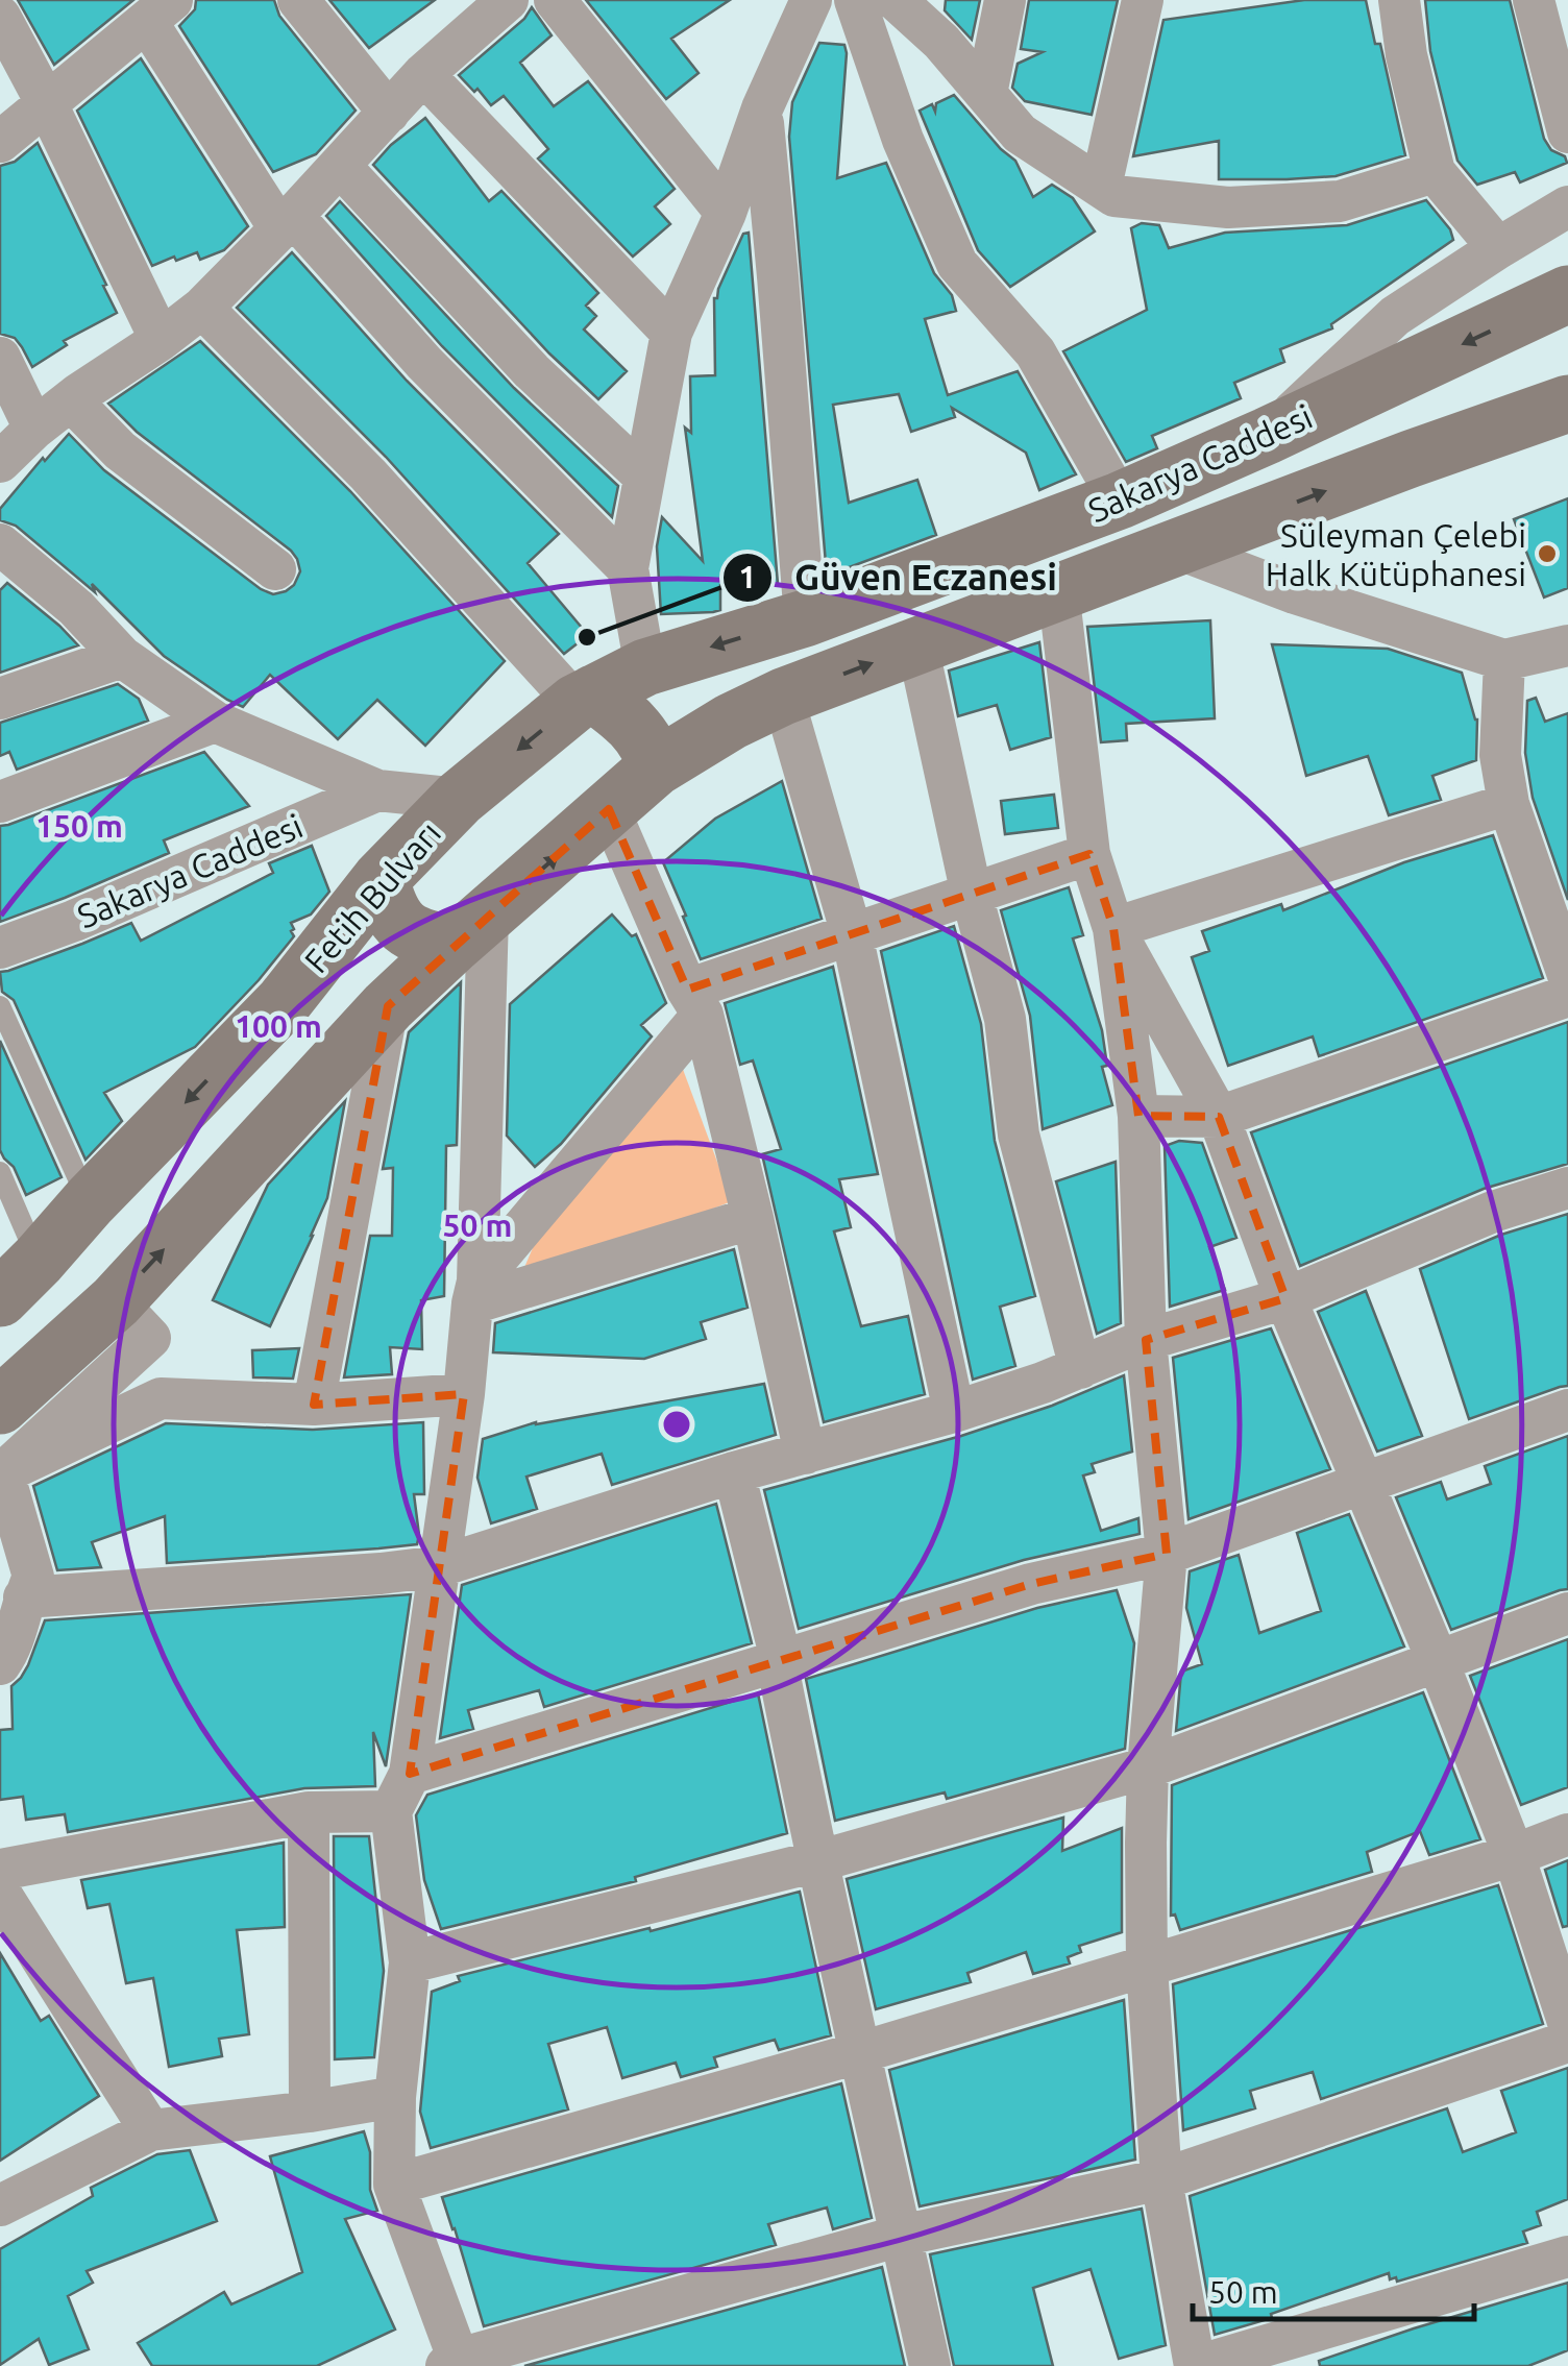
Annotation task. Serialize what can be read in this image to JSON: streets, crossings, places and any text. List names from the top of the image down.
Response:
{
  "streets": {
    "main road": ["Sakarya Caddesi", "Fetih Bulvarı"]
  },
  "crossings": [
    ["Sakarya Caddesi", "Fetih Bulvarı"]
  ],
  "places": ["Süleyman Çelebi Halk Kütüphanesi", "Güven Eczanesi"],
  "scale_bar": "50 m",
  "rings": ["150 m", "100 m", "50 m"]
}
